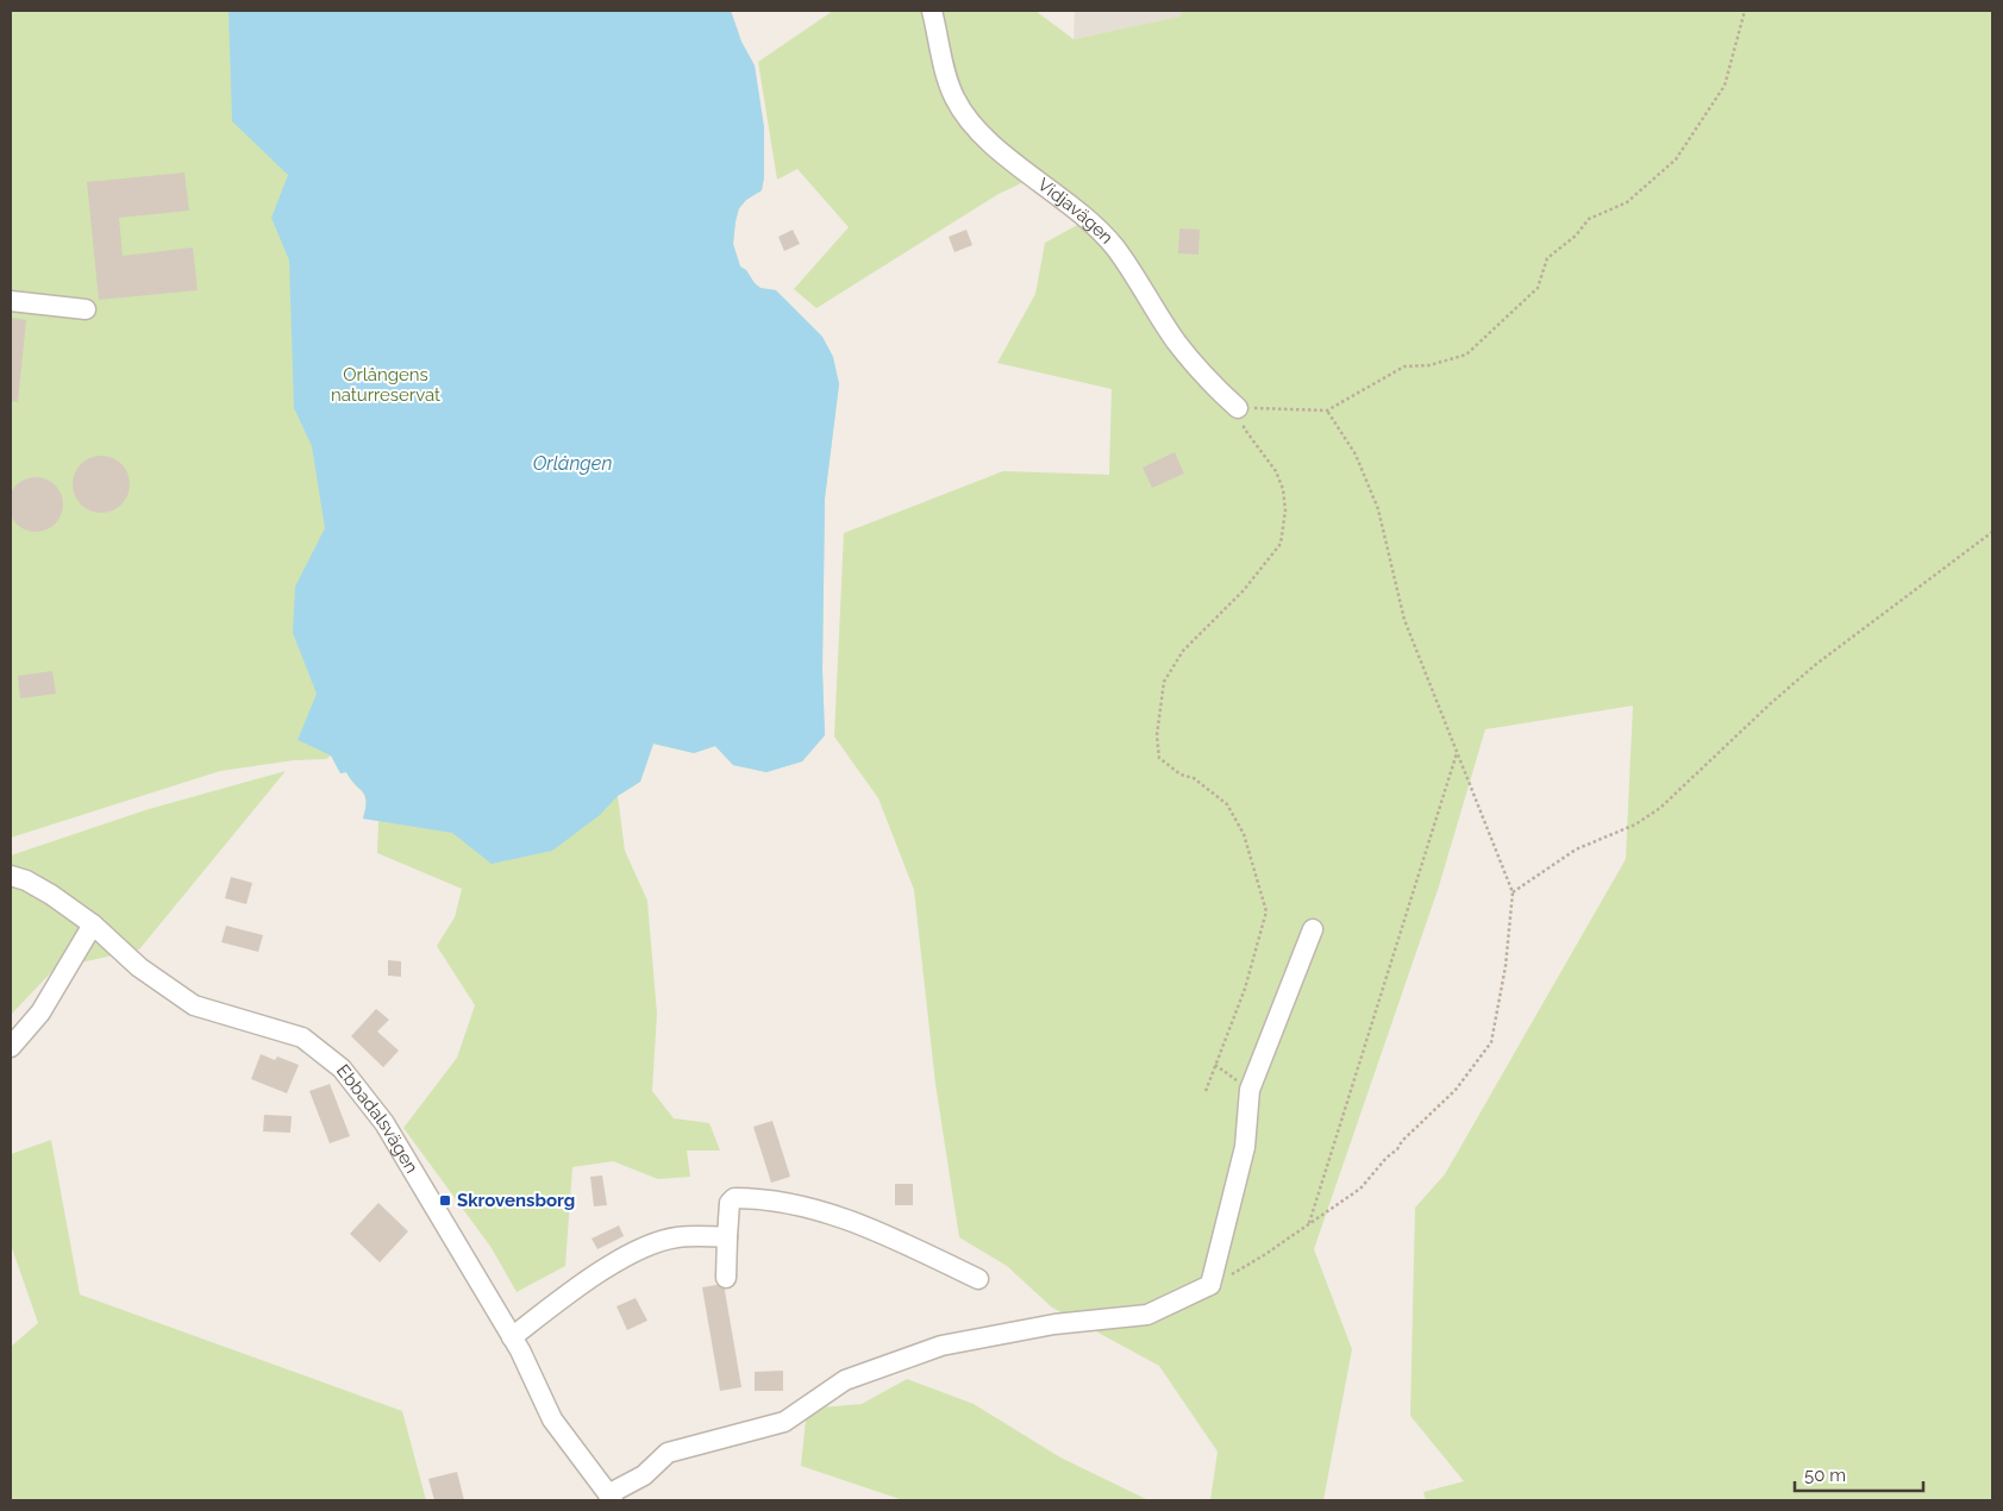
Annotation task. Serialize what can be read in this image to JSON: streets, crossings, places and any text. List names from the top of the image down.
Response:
{
  "streets": {
    "street": ["Vidjavägen", "Ebbadalsvägen"]
  },
  "water": ["Orlången"],
  "parks": ["Orlångens naturreservat"],
  "places": {
    "transit": ["Skrovensborg"]
  },
  "scale_bar": "50 m"
}
